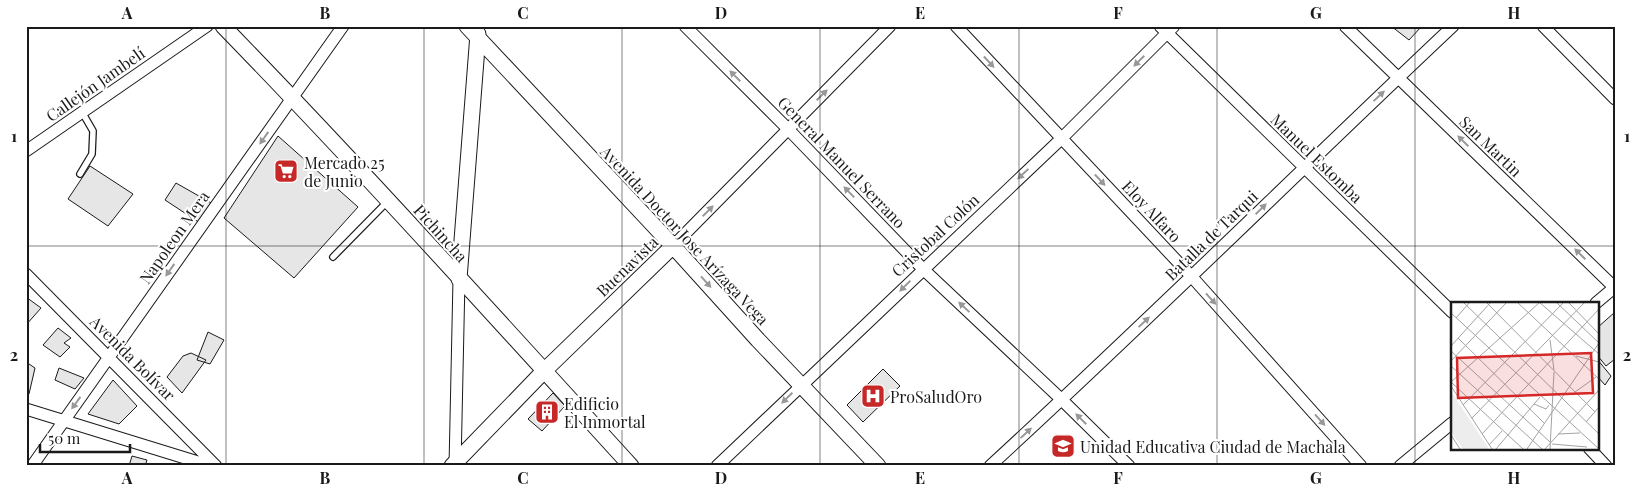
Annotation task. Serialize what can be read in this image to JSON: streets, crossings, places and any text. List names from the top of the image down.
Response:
{
  "streets": {
    "main road": ["Pichincha", "Avenida Doctor Jose Arízaga Vega", "Buenavista"],
    "street": [
      "Callejón Jambelí",
      "San Martin",
      "Manuel Estomba",
      "General Manuel Serrano",
      "Eloy Alfaro",
      "Cristobal Colón",
      "Batalla de Tarqui",
      "Napoleon Mera",
      "Avenida Bolívar"
    ]
  },
  "crossings": [
    ["San Martin", "Batalla de Tarqui"],
    ["Manuel Estomba", "Cristobal Colón"],
    ["Manuel Estomba", "Batalla de Tarqui"],
    ["General Manuel Serrano", "Cristobal Colón"],
    ["General Manuel Serrano", "Batalla de Tarqui"],
    ["General Manuel Serrano", "Buenavista"],
    ["Eloy Alfaro", "Cristobal Colón"],
    ["Eloy Alfaro", "Batalla de Tarqui"],
    ["Pichincha", "Napoleon Mera"],
    ["Pichincha", "Buenavista"],
    ["Avenida Doctor Jose Arízaga Vega", "Cristobal Colón"],
    ["Avenida Doctor Jose Arízaga Vega", "Buenavista"],
    ["Napoleon Mera", "Avenida Bolívar"]
  ],
  "one_way": [
    "San Martin",
    "General Manuel Serrano",
    "Eloy Alfaro",
    "Cristobal Colón",
    "Batalla de Tarqui",
    "Napoleon Mera",
    "Buenavista"
  ],
  "places": {
    "supermarket": ["Mercado 25 de Junio"],
    "hospital": ["ProSaludOro"],
    "building": ["Edificio El Inmortal"],
    "school or university": ["Unidad Educativa Ciudad de Machala"]
  },
  "scale_bar": "50 m",
  "grid": {
    "columns": [
      "A",
      "B",
      "C",
      "D",
      "E",
      "F",
      "G",
      "H"
    ],
    "rows": ["1", "2"]
  }
}
